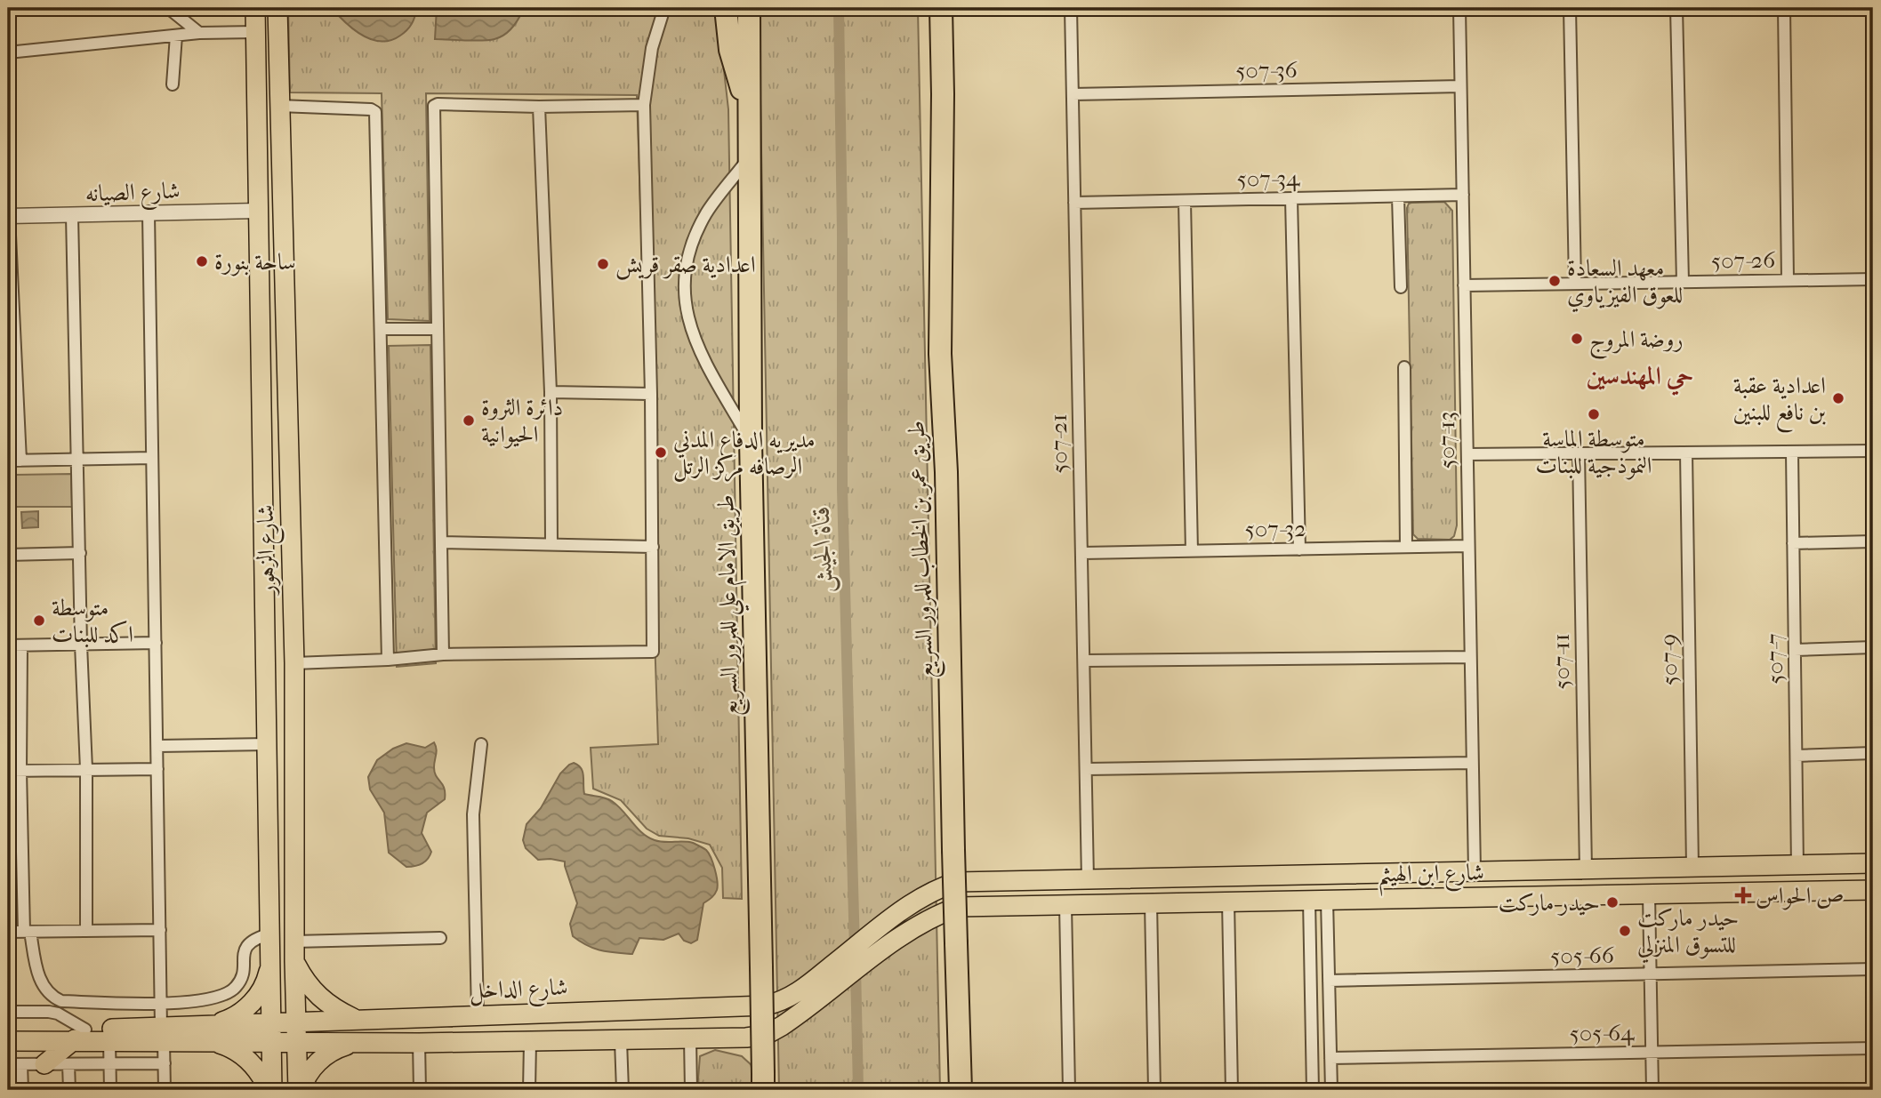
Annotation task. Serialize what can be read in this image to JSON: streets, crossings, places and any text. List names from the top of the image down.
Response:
{
  "streets": {
    "highway": ["طريق عمر بن الخطاب للمرور السريع", "طريق الامام علي للمرور السريع"],
    "main road": ["شارع الزهور", "شارع ابن الهيثم", "شارع الداخل"],
    "street": [
      "507-36",
      "507-34",
      "شارع الصيانه",
      "507-26",
      "507-13",
      "507-21",
      "507-32",
      "507-7",
      "507-9",
      "507-11",
      "505-66",
      "505-64"
    ]
  },
  "crossings": [
    ["507-36", "507-13"],
    ["507-36", "507-21"],
    ["507-34", "507-13"],
    ["507-34", "507-21"],
    ["شارع الصيانه", "شارع الزهور"],
    ["507-26", "507-13"],
    ["507-13", "507-32"],
    ["507-13", "شارع ابن الهيثم"],
    ["507-21", "507-32"],
    ["507-21", "شارع ابن الهيثم"],
    ["شارع الزهور", "شارع الداخل"],
    ["507-7", "شارع ابن الهيثم"],
    ["507-9", "شارع ابن الهيثم"],
    ["507-11", "شارع ابن الهيثم"],
    ["شارع ابن الهيثم", "شارع الداخل"]
  ],
  "districts": ["حي المهندسين"],
  "water": ["قناة الجيش"],
  "places": {
    "other": [
      "ساحة بنورة",
      "اعدادية صقر قريش",
      "معهد السعادة للعوق الفيزياوي",
      "روضة المروج",
      "اعدادية عقبة بن نافع للبنين",
      "متوسطة الماسة النموذجية للبنات",
      "دائرة الثروة الحيوانية",
      "مديريه الدفاع المدني الرصافه مركز الرتل",
      "متوسطة اكد للبنات",
      "حيدر ماركت",
      "حيدر ماركت للتسوق المنزلي"
    ],
    "health": ["ص الحواس"]
  }
}
